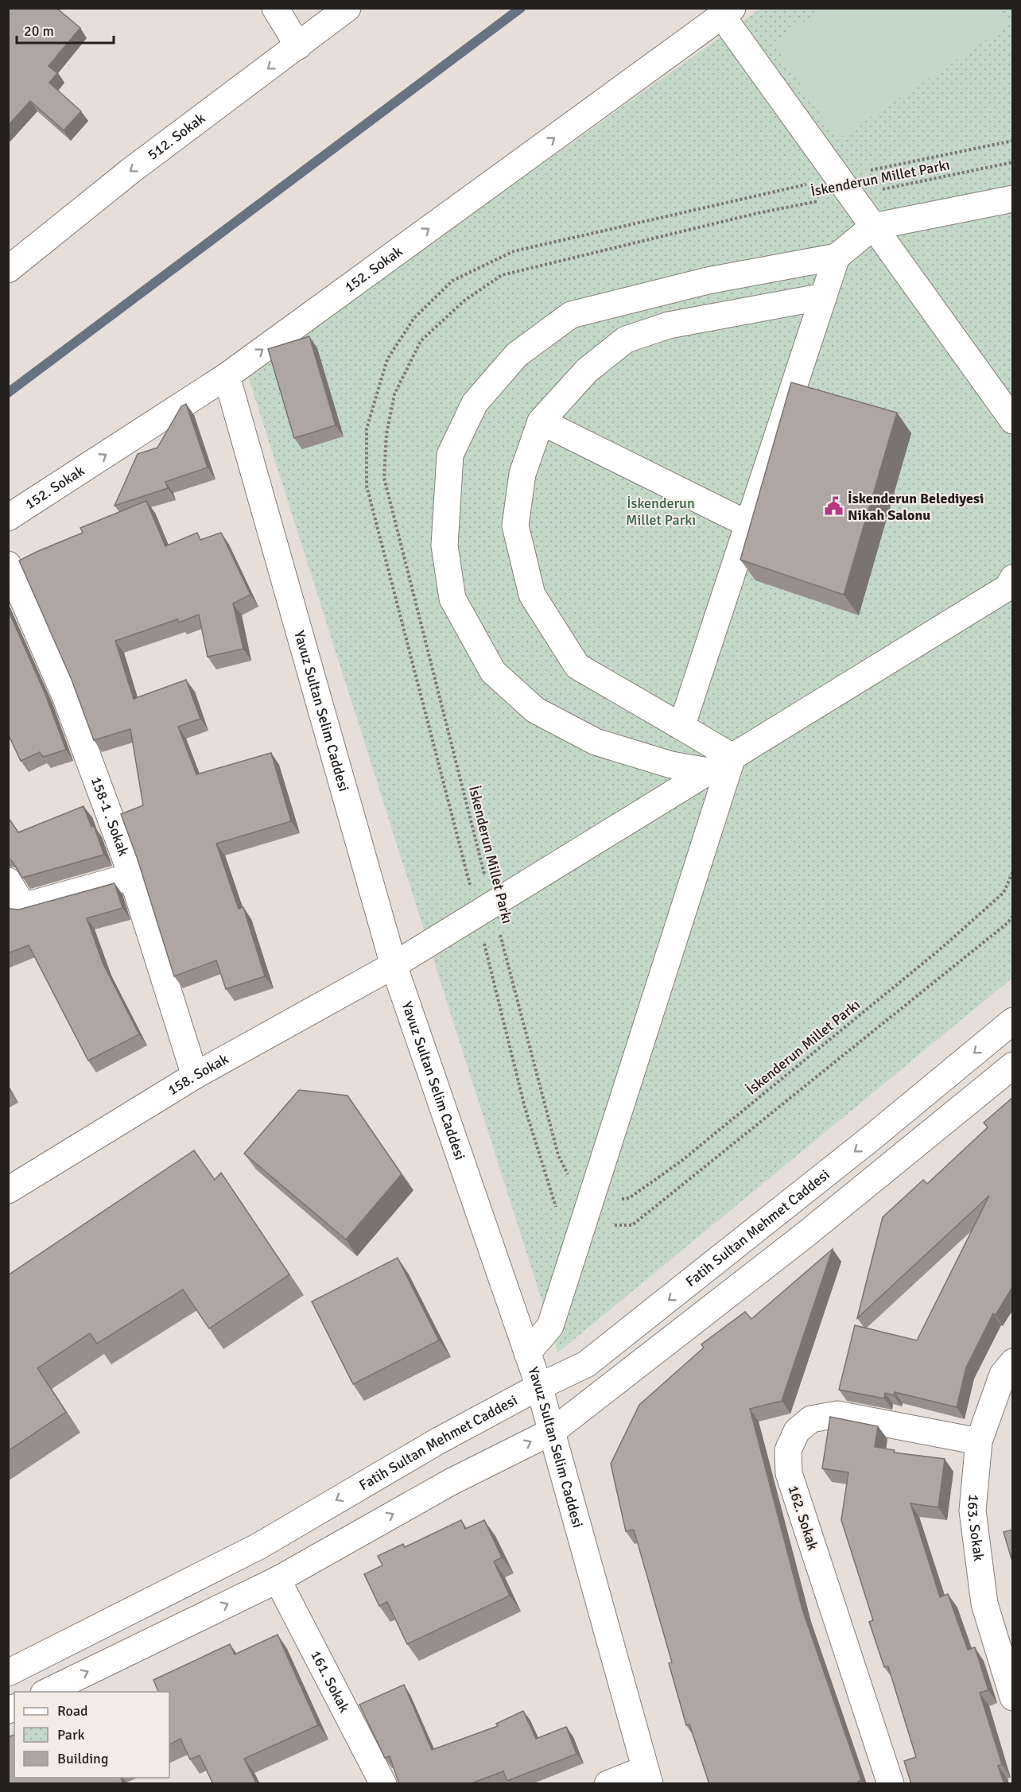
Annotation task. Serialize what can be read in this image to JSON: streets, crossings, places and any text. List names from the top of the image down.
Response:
{
  "streets": {
    "street": [
      "512. Sokak",
      "152. Sokak",
      "Yavuz Sultan Selim Caddesi",
      "158-1 . Sokak",
      "158. Sokak",
      "Fatih Sultan Mehmet Caddesi",
      "162. Sokak",
      "163. Sokak",
      "161. Sokak"
    ],
    "path": ["İskenderun Millet Parkı"]
  },
  "crossings": [
    ["İskenderun Millet Parkı", "158. Sokak"],
    ["152. Sokak", "Yavuz Sultan Selim Caddesi"],
    ["Yavuz Sultan Selim Caddesi", "158. Sokak"],
    ["Yavuz Sultan Selim Caddesi", "Fatih Sultan Mehmet Caddesi"],
    ["158-1 . Sokak", "158. Sokak"],
    ["162. Sokak", "163. Sokak"]
  ],
  "one_way": ["512. Sokak", "152. Sokak"],
  "parks": ["İskenderun Millet Parkı"],
  "places": {
    "public building": ["İskenderun Belediyesi Nikah Salonu"]
  },
  "legend": ["Road", "Park", "Building"],
  "scale_bar": "20 m"
}
